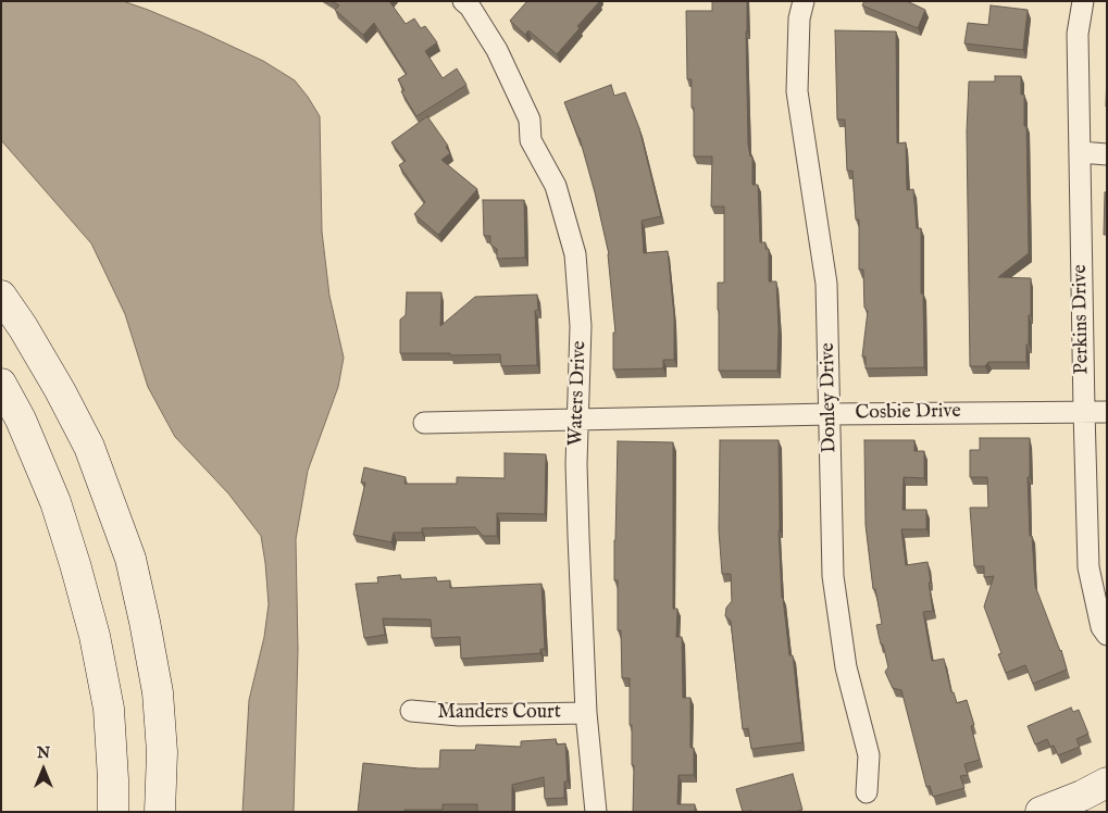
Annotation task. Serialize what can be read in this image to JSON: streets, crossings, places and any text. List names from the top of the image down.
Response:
{
  "streets": {
    "street": [
      "Perkins Drive",
      "Waters Drive",
      "Donley Drive",
      "Cosbie Drive",
      "Manders Court"
    ]
  },
  "crossings": [
    ["Perkins Drive", "Cosbie Drive"],
    ["Waters Drive", "Cosbie Drive"],
    ["Waters Drive", "Manders Court"],
    ["Donley Drive", "Cosbie Drive"]
  ],
  "north": "top"
}
